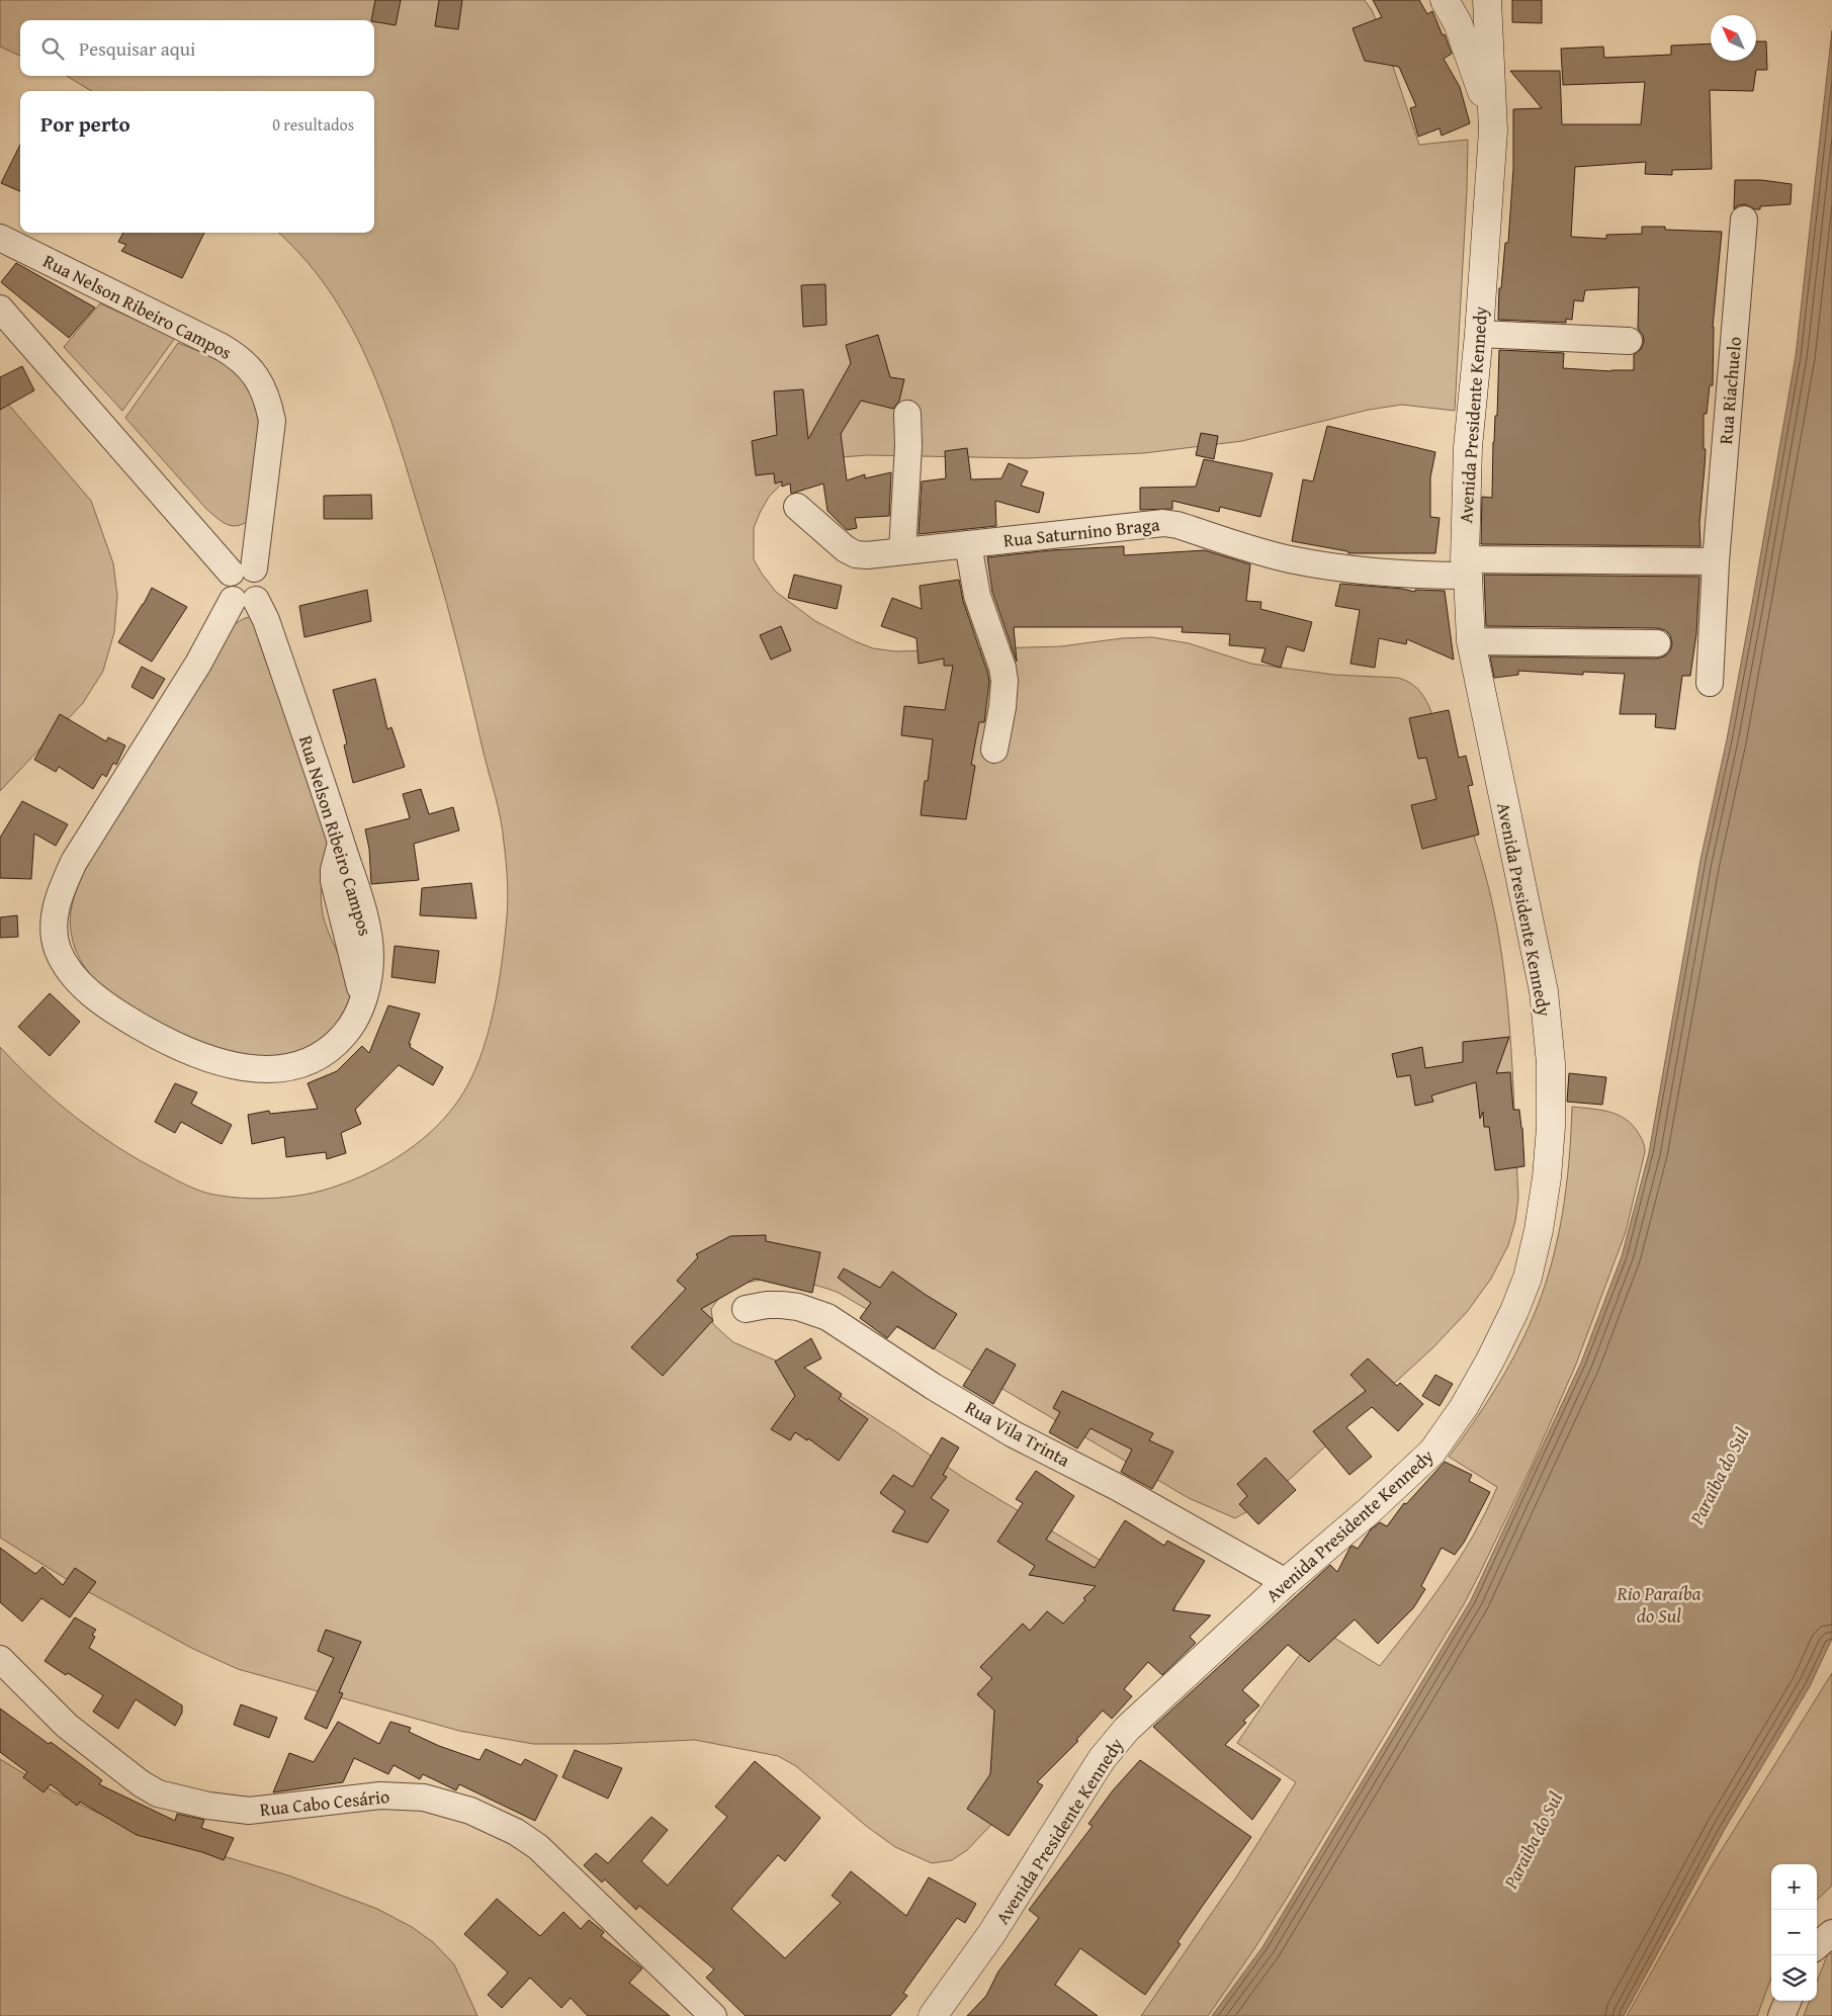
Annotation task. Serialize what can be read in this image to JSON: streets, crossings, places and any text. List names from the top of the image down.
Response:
{
  "streets": {
    "main road": ["Avenida Presidente Kennedy"],
    "street": [
      "Rua Nelson Ribeiro Campos",
      "Rua Riachuelo",
      "Rua Saturnino Braga",
      "Rua Vila Trinta",
      "Rua Cabo Cesário"
    ]
  },
  "crossings": [
    ["Avenida Presidente Kennedy", "Rua Saturnino Braga"],
    ["Avenida Presidente Kennedy", "Rua Vila Trinta"]
  ],
  "water": ["Paraiba do Sul", "Rio Paraíba do Sul"],
  "north": "top left",
  "page": {
    "search": "Pesquisar aqui",
    "heading": ["Por perto", "0 resultados"],
    "map_buttons": ["+", "−"]
  }
}
